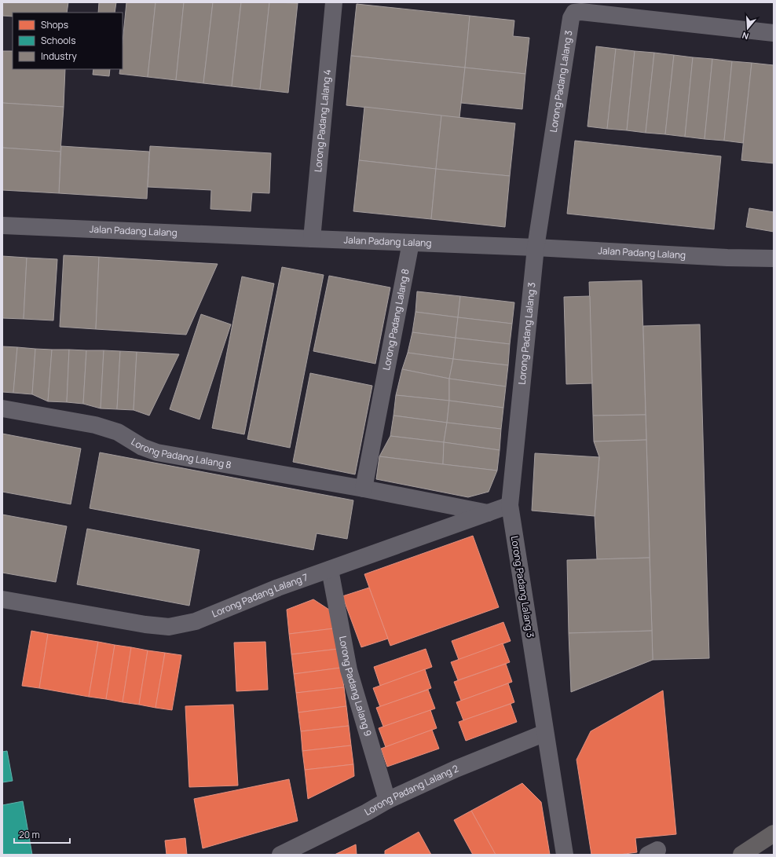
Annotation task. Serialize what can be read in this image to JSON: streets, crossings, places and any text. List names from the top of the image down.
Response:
{
  "streets": {
    "street": [
      "Lorong Padang Lalang 3",
      "Lorong Padang Lalang 4",
      "Jalan Padang Lalang",
      "Lorong Padang Lalang 8",
      "Lorong Padang Lalang 7",
      "Lorong Padang Lalang 9",
      "Lorong Padang Lalang 2"
    ]
  },
  "crossings": [
    ["Lorong Padang Lalang 3", "Jalan Padang Lalang"],
    ["Lorong Padang Lalang 3", "Lorong Padang Lalang 7"],
    ["Lorong Padang Lalang 3", "Lorong Padang Lalang 2"],
    ["Lorong Padang Lalang 4", "Jalan Padang Lalang"],
    ["Jalan Padang Lalang", "Lorong Padang Lalang 8"],
    ["Lorong Padang Lalang 8", "Lorong Padang Lalang 7"],
    ["Lorong Padang Lalang 7", "Lorong Padang Lalang 9"],
    ["Lorong Padang Lalang 9", "Lorong Padang Lalang 2"]
  ],
  "legend": ["Shops", "Schools", "Industry"],
  "scale_bar": "20 m",
  "north": "bottom"
}
